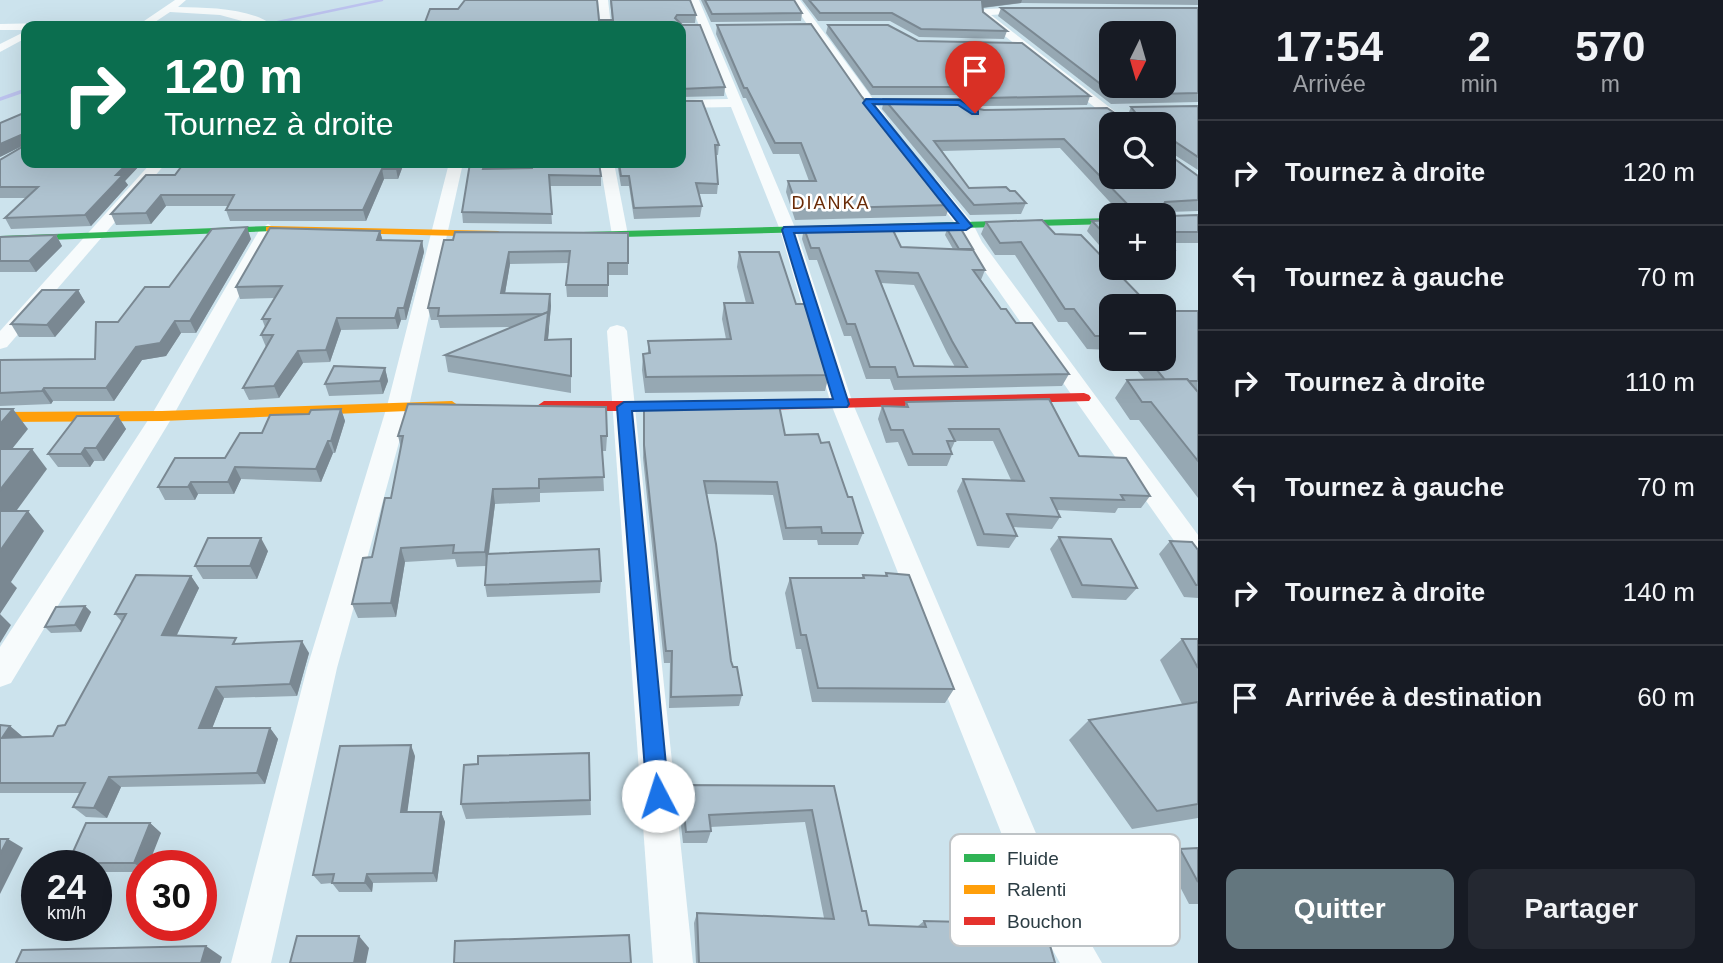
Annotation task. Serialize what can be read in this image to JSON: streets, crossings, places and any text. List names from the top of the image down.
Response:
{
  "districts": ["DIANKA"],
  "legend": ["Fluide", "Ralenti", "Bouchon"],
  "north": "bottom",
  "page": {
    "eta": [
      "17:54",
      "Arrivée",
      "2",
      "min",
      "570",
      "m"
    ],
    "map_buttons": ["+", "−"],
    "turn": ["120 m", "Tournez à droite"],
    "list": [
      {
        "name": "Tournez à droite",
        "value": "120 m"
      },
      {
        "name": "Tournez à gauche",
        "value": "70 m"
      },
      {
        "name": "Tournez à droite",
        "value": "110 m"
      },
      {
        "name": "Tournez à gauche",
        "value": "70 m"
      },
      {
        "name": "Tournez à droite",
        "value": "140 m"
      },
      {
        "name": "Arrivée à destination",
        "value": "60 m"
      }
    ],
    "speed": "24 km/h",
    "limit": "30",
    "buttons": ["Quitter", "Partager"]
  }
}
